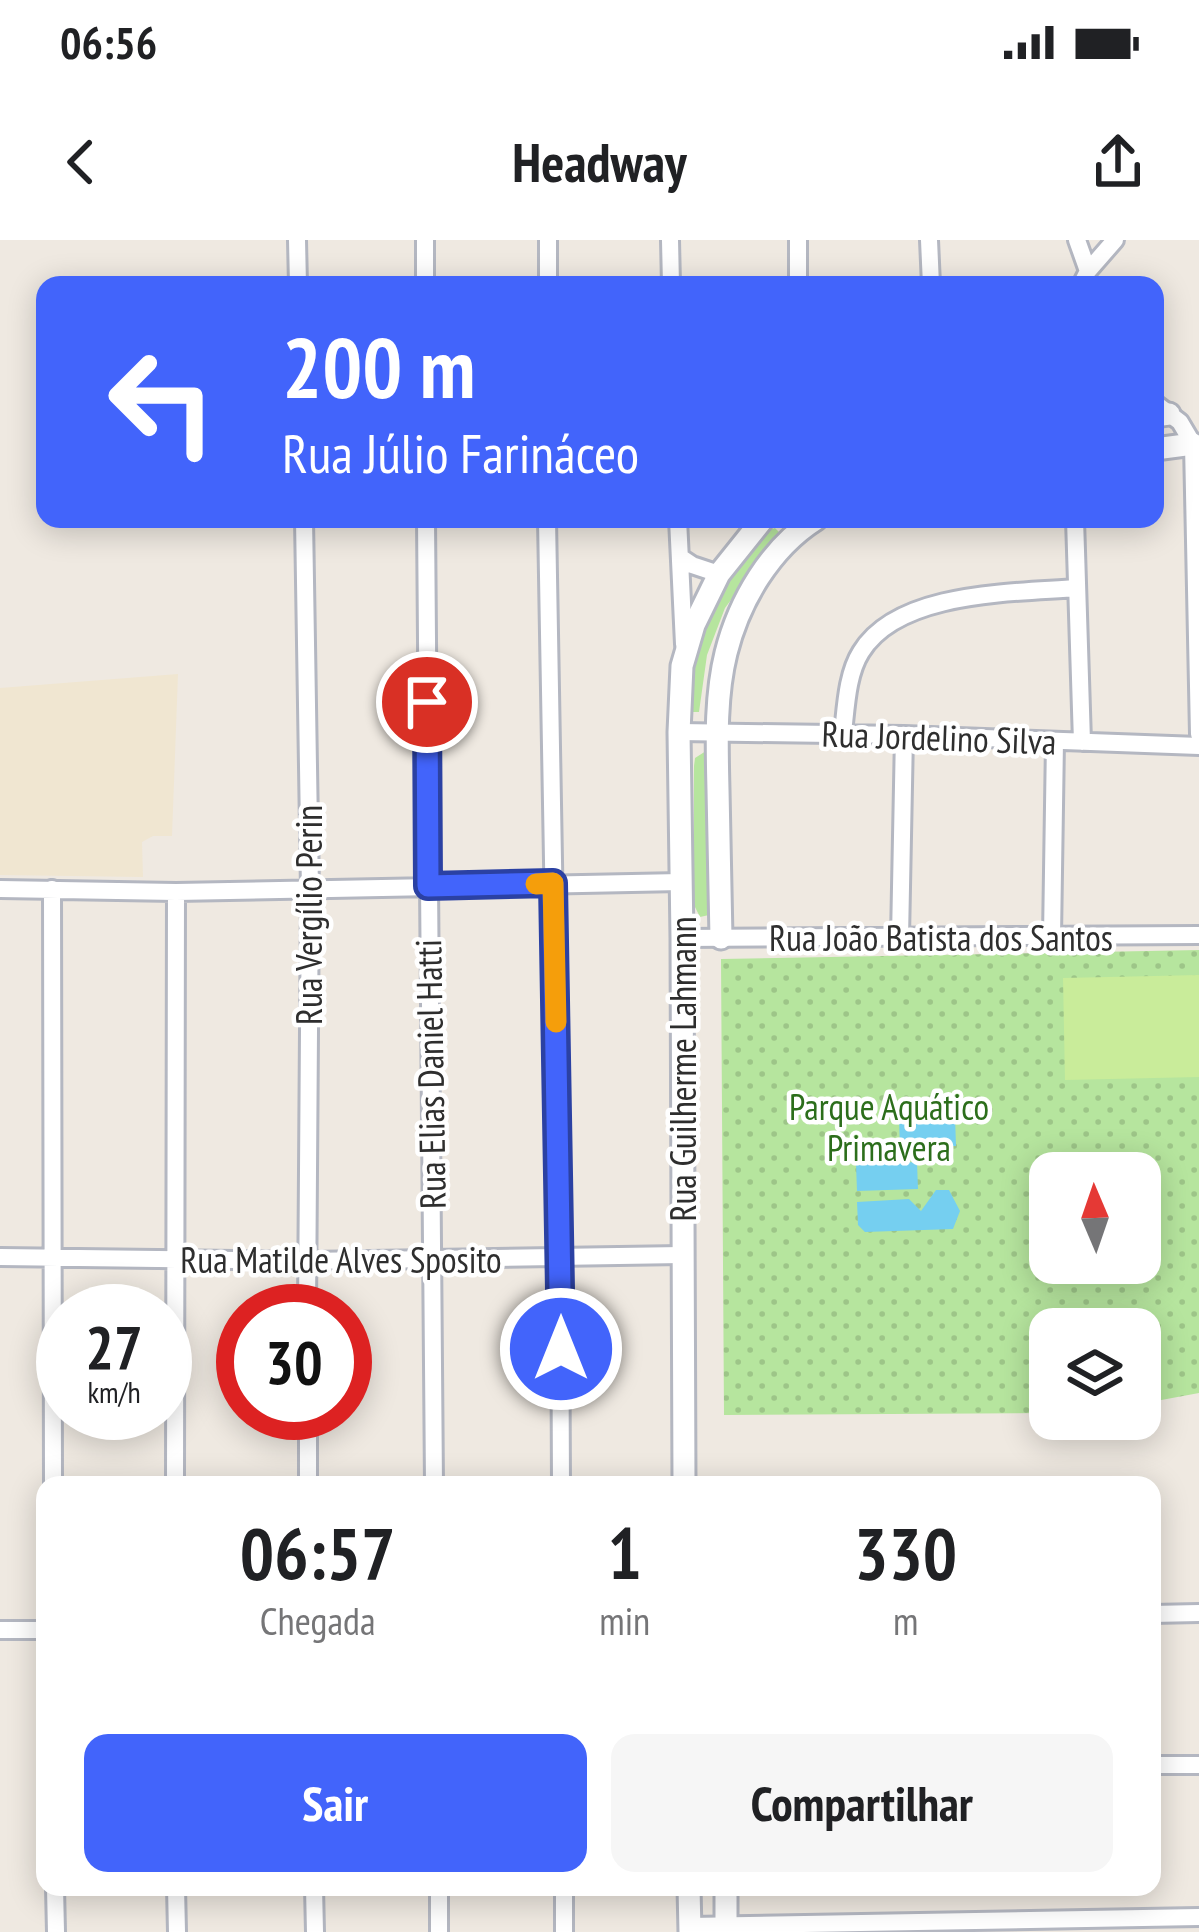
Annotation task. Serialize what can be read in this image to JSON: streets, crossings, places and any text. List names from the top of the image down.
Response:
{
  "streets": {
    "street": [
      "Rua Jordelino Silva",
      "Rua Vergílio Perin",
      "Rua João Batista dos Santos",
      "Rua Guilherme Lahmann",
      "Rua Elias Daniel Hatti",
      "Rua Matilde Alves Sposito"
    ]
  },
  "crossings": [
    ["Rua Jordelino Silva", "Rua Guilherme Lahmann"],
    ["Rua Vergílio Perin", "Rua Matilde Alves Sposito"],
    ["Rua João Batista dos Santos", "Rua Guilherme Lahmann"],
    ["Rua Guilherme Lahmann", "Rua Matilde Alves Sposito"],
    ["Rua Elias Daniel Hatti", "Rua Matilde Alves Sposito"]
  ],
  "parks": ["Parque Aquático Primavera"],
  "north": "top",
  "page": {
    "status": "06:56",
    "header": "Headway",
    "turn": ["200 m", "Rua Júlio Farináceo"],
    "speed": "27 km/h",
    "limit": "30",
    "eta": [
      "06:57",
      "Chegada",
      "1",
      "min",
      "330",
      "m"
    ],
    "buttons": ["Sair", "Compartilhar"]
  }
}
